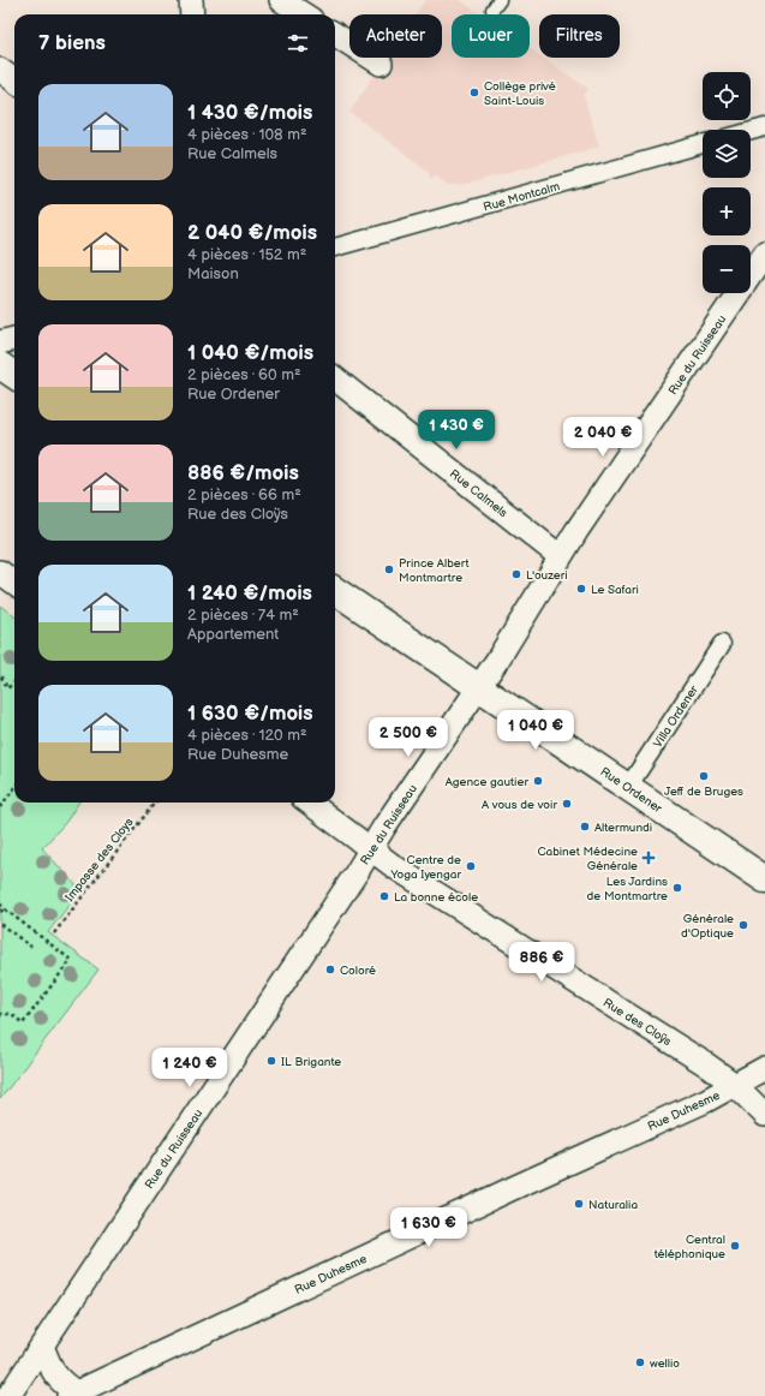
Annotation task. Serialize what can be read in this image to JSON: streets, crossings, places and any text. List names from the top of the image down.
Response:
{
  "streets": {
    "main road": ["Rue Ordener"],
    "street": [
      "Rue Montcalm",
      "Rue du Ruisseau",
      "Rue Calmels",
      "Villa Ordener",
      "Rue des Cloÿs",
      "Rue Duhesme"
    ],
    "path": ["Impasse des Cloys"]
  },
  "crossings": [
    ["Rue du Ruisseau", "Rue Calmels"],
    ["Rue du Ruisseau", "Rue Ordener"],
    ["Rue du Ruisseau", "Rue des Cloÿs"],
    ["Villa Ordener", "Rue Ordener"],
    ["Rue des Cloÿs", "Rue Duhesme"]
  ],
  "places": {
    "other": [
      "Collège privé Saint-Louis",
      "Prince Albert Montmartre",
      "L'ouzeri",
      "Le Safari",
      "Jeff de Bruges",
      "Agence gautier",
      "A vous de voir",
      "Altermundi",
      "Centre de Yoga Iyengar",
      "Les Jardins de Montmartre",
      "La bonne école",
      "Générale d'Optique",
      "Coloré",
      "IL Brigante",
      "Naturalia",
      "Central téléphonique",
      "wellio"
    ],
    "health": ["Cabinet Médecine Générale"]
  },
  "page": {
    "chip": ["Acheter", "Louer", "Filtres"],
    "heading": "7 biens",
    "map_buttons": ["+", "−"],
    "list": [
      {
        "name": "1 430 €/mois",
        "note": "4 pièces · 108 m² · Rue Calmels"
      },
      {
        "name": "2 040 €/mois",
        "note": "4 pièces · 152 m² · Maison"
      },
      {
        "name": "1 040 €/mois",
        "note": "2 pièces · 60 m² · Rue Ordener"
      },
      {
        "name": "886 €/mois",
        "note": "2 pièces · 66 m² · Rue des Cloÿs"
      },
      {
        "name": "1 240 €/mois",
        "note": "2 pièces · 74 m² · Appartement"
      },
      {
        "name": "1 630 €/mois",
        "note": "4 pièces · 120 m² · Rue Duhesme"
      }
    ],
    "price": [
      "1 430 €",
      "2 040 €",
      "1 040 €",
      "2 500 €",
      "886 €",
      "1 240 €",
      "1 630 €"
    ]
  }
}
